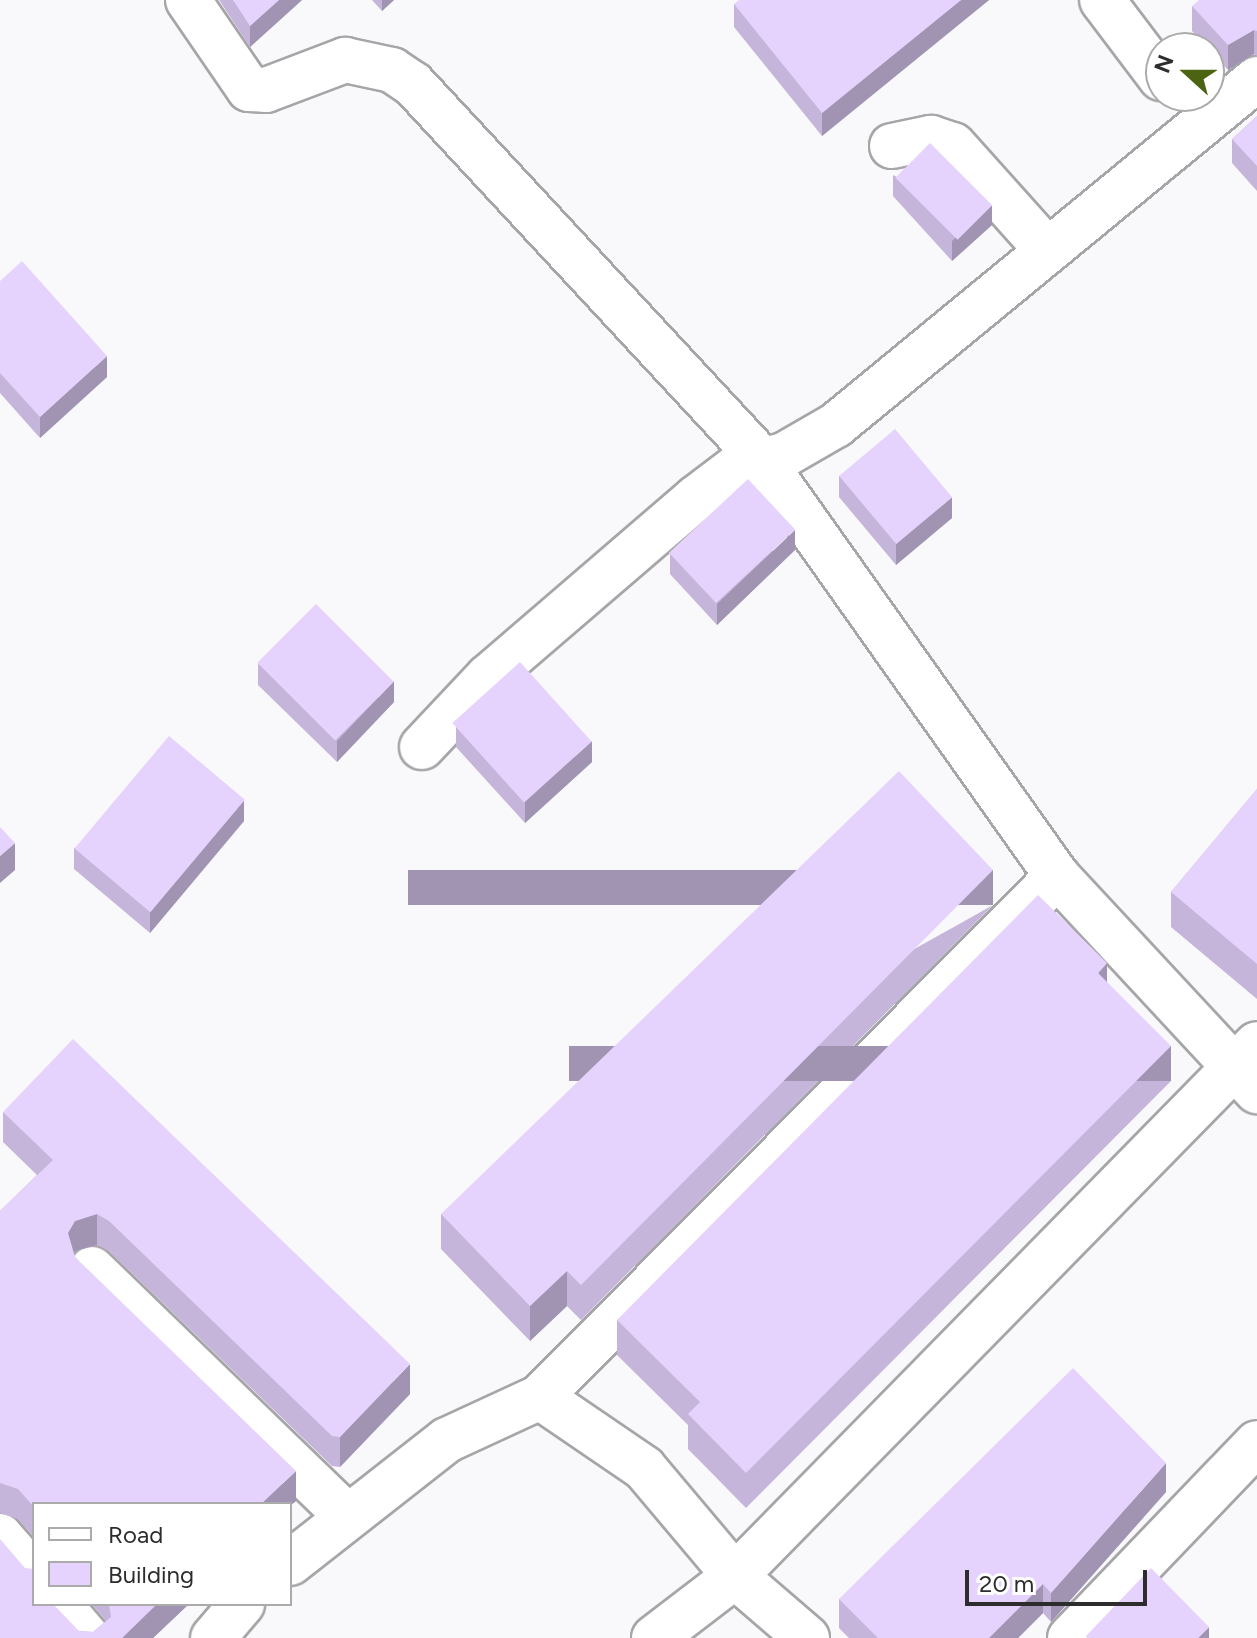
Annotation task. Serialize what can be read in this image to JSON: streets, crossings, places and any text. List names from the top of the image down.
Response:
{
  "legend": ["Road", "Building"],
  "scale_bar": "20 m",
  "north": "left"
}
